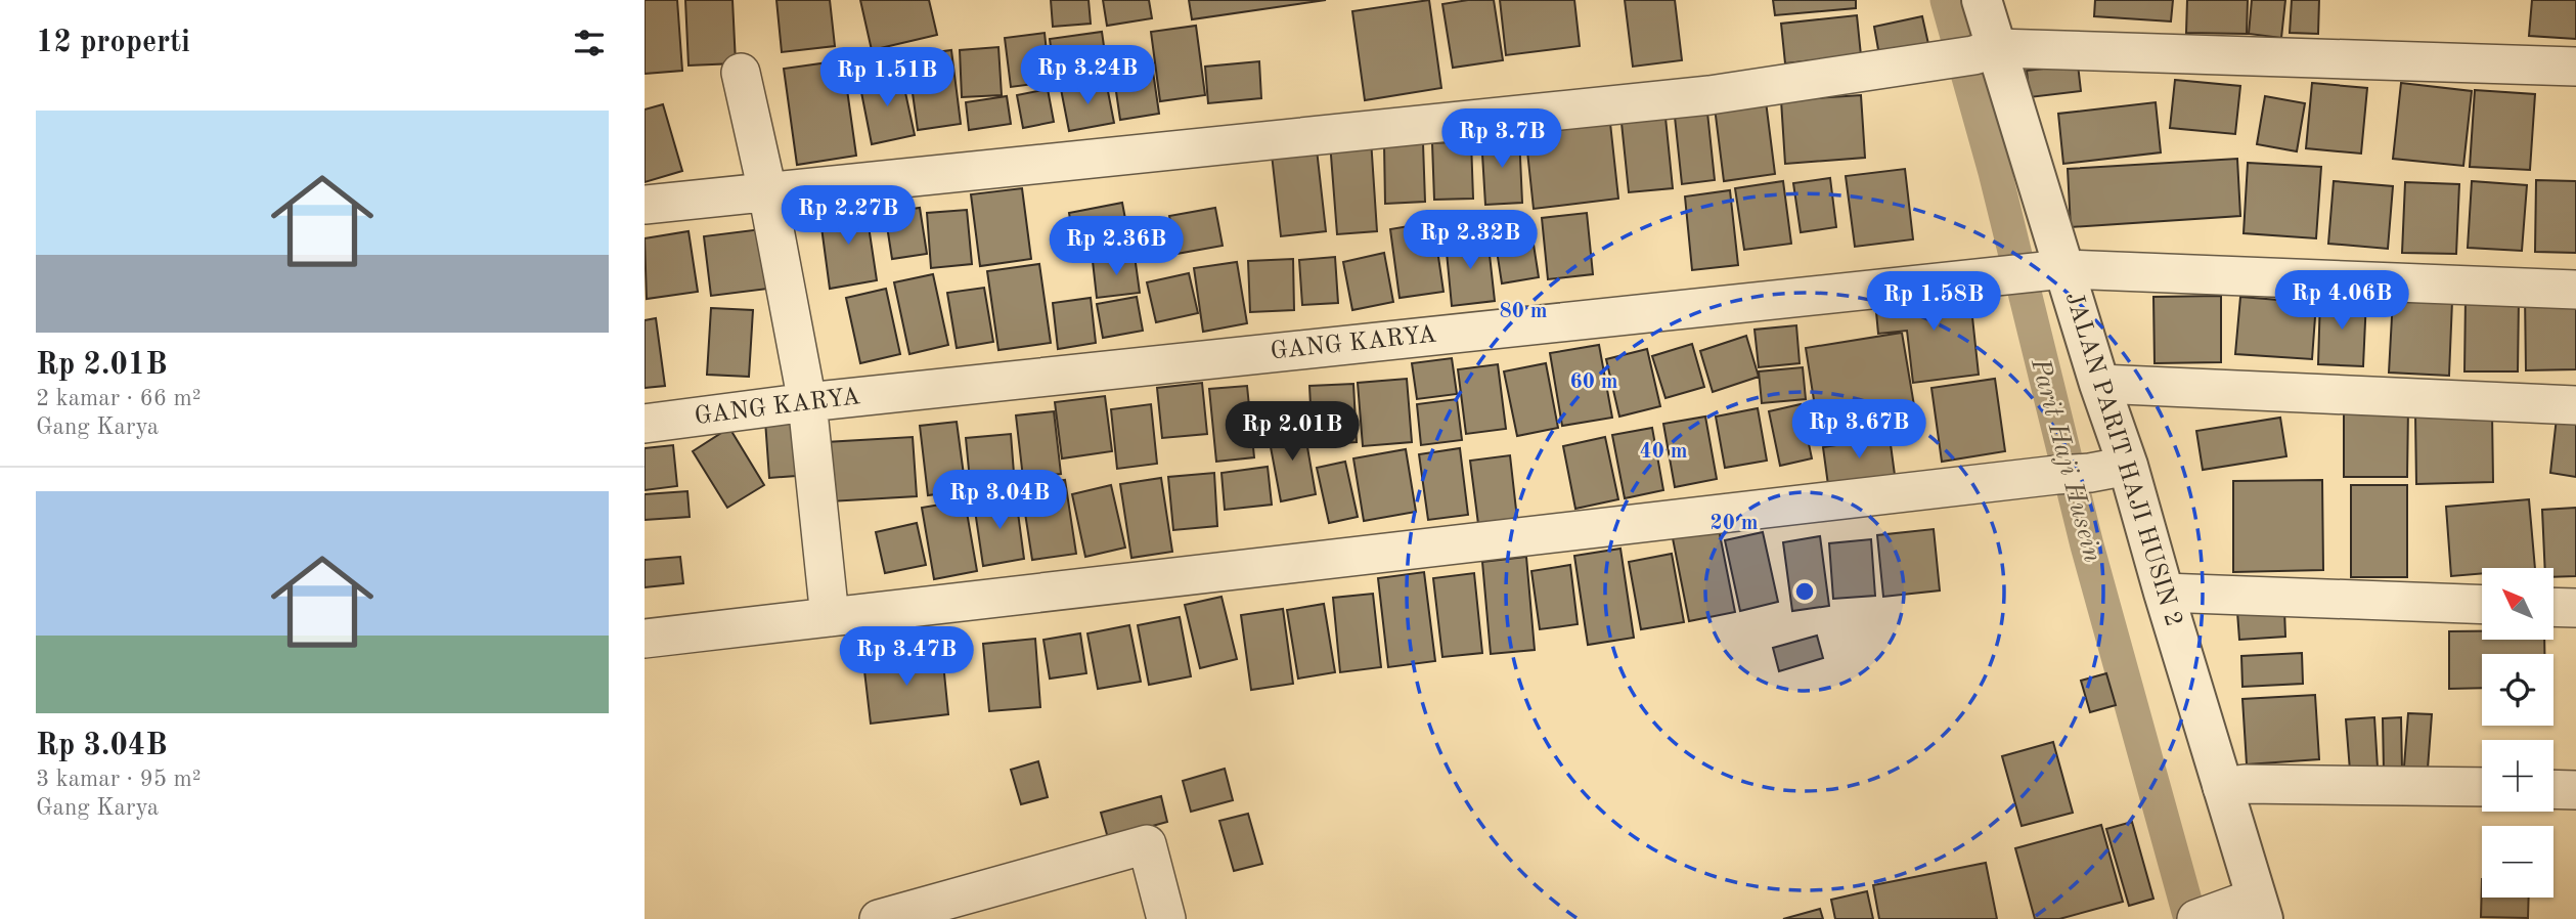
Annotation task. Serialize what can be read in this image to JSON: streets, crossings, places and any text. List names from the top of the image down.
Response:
{
  "streets": {
    "street": ["GANG KARYA", "JALAN PARIT HAJI HUSIN 2"]
  },
  "crossings": [
    ["GANG KARYA", "JALAN PARIT HAJI HUSIN 2"]
  ],
  "water": ["Parit Haji Husein"],
  "north": "top left",
  "page": {
    "heading": "12 properti",
    "price": [
      "Rp 3.24B",
      "Rp 1.51B",
      "Rp 3.7B",
      "Rp 2.27B",
      "Rp 2.32B",
      "Rp 2.36B",
      "Rp 4.06B",
      "Rp 1.58B",
      "Rp 3.67B",
      "Rp 2.01B",
      "Rp 3.04B",
      "Rp 3.47B"
    ],
    "list": [
      {
        "name": "Rp 2.01B",
        "note": "2 kamar · 66 m² · Gang Karya"
      },
      {
        "name": "Rp 3.04B",
        "note": "3 kamar · 95 m² · Gang Karya"
      }
    ],
    "map_buttons": ["+", "−"]
  },
  "rings": [
    "80 m",
    "60 m",
    "40 m",
    "20 m"
  ]
}
